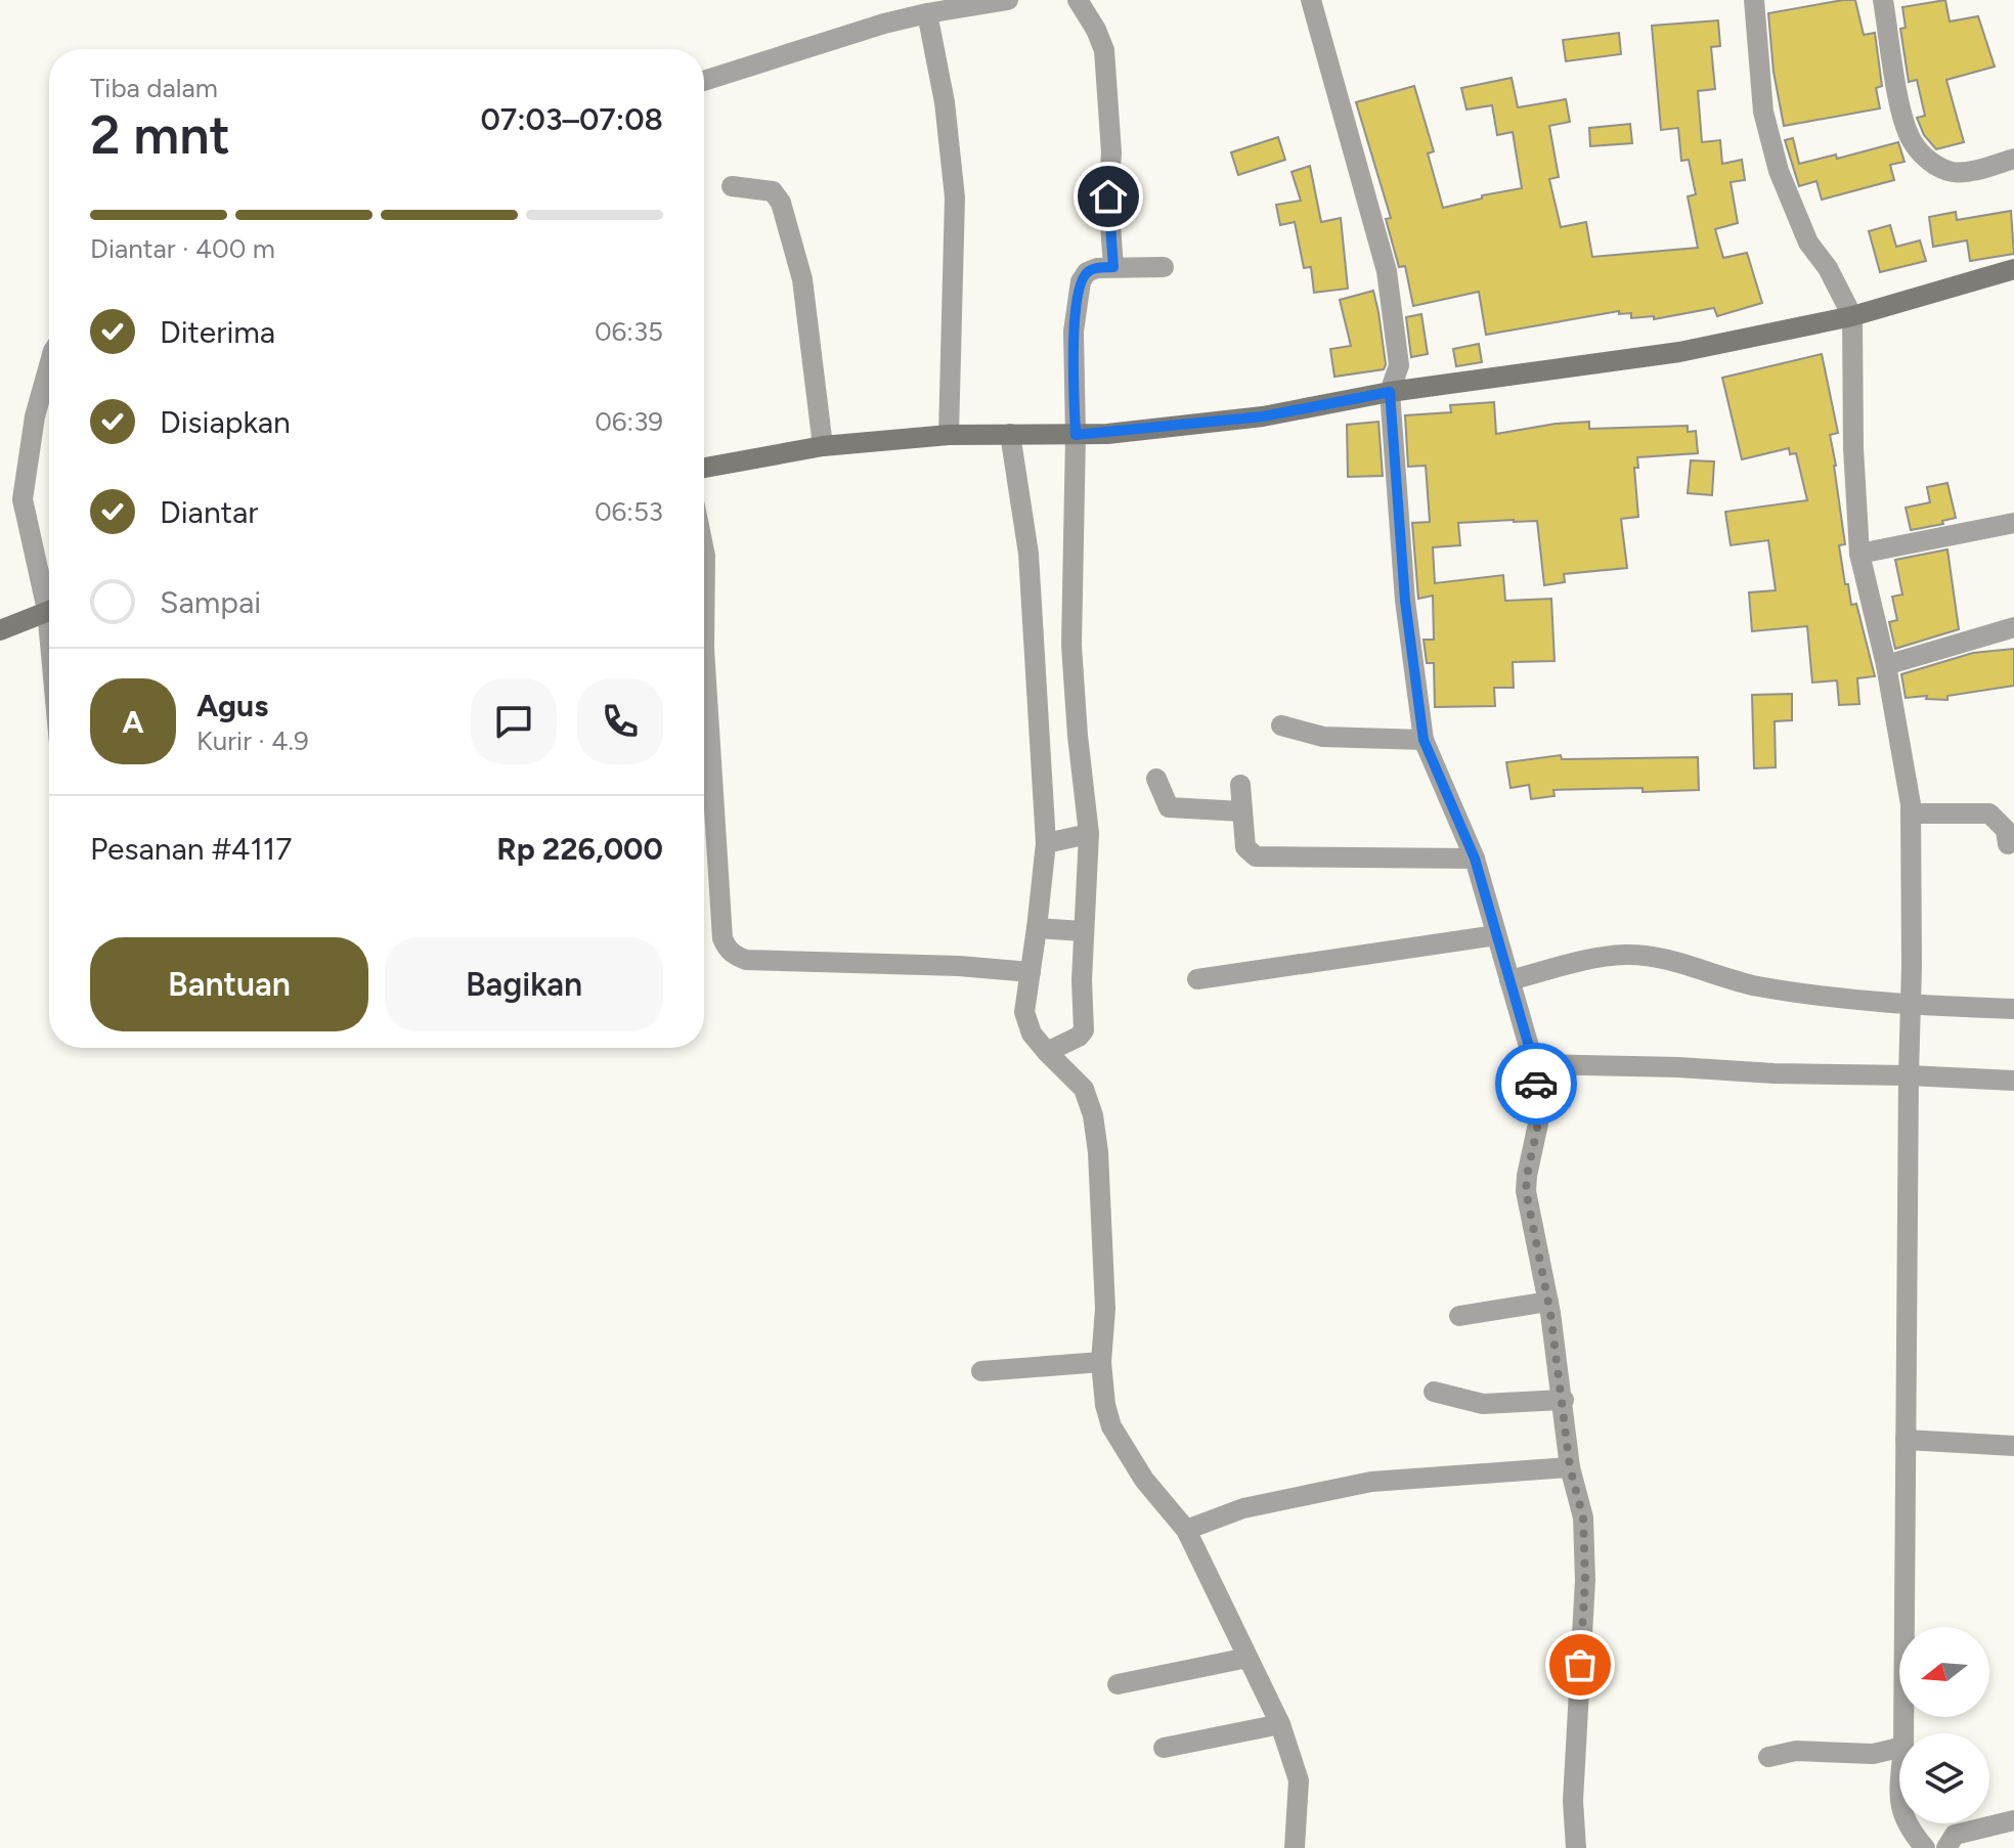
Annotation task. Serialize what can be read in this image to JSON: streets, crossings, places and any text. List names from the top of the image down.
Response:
{
  "north": "left",
  "page": {
    "heading": ["2 mnt", "Tiba dalam", "07:03–07:08"],
    "panel": [
      "Agus",
      "Kurir · 4.9",
      "Pesanan #4117",
      "Rp 226,000"
    ],
    "bar": "Diantar · 400 m",
    "list": [
      ["Diterima", "06:35"],
      ["Disiapkan", "06:39"],
      ["Diantar", "06:53"],
      "Sampai"
    ],
    "round": "A",
    "buttons": ["Bantuan", "Bagikan"]
  }
}
